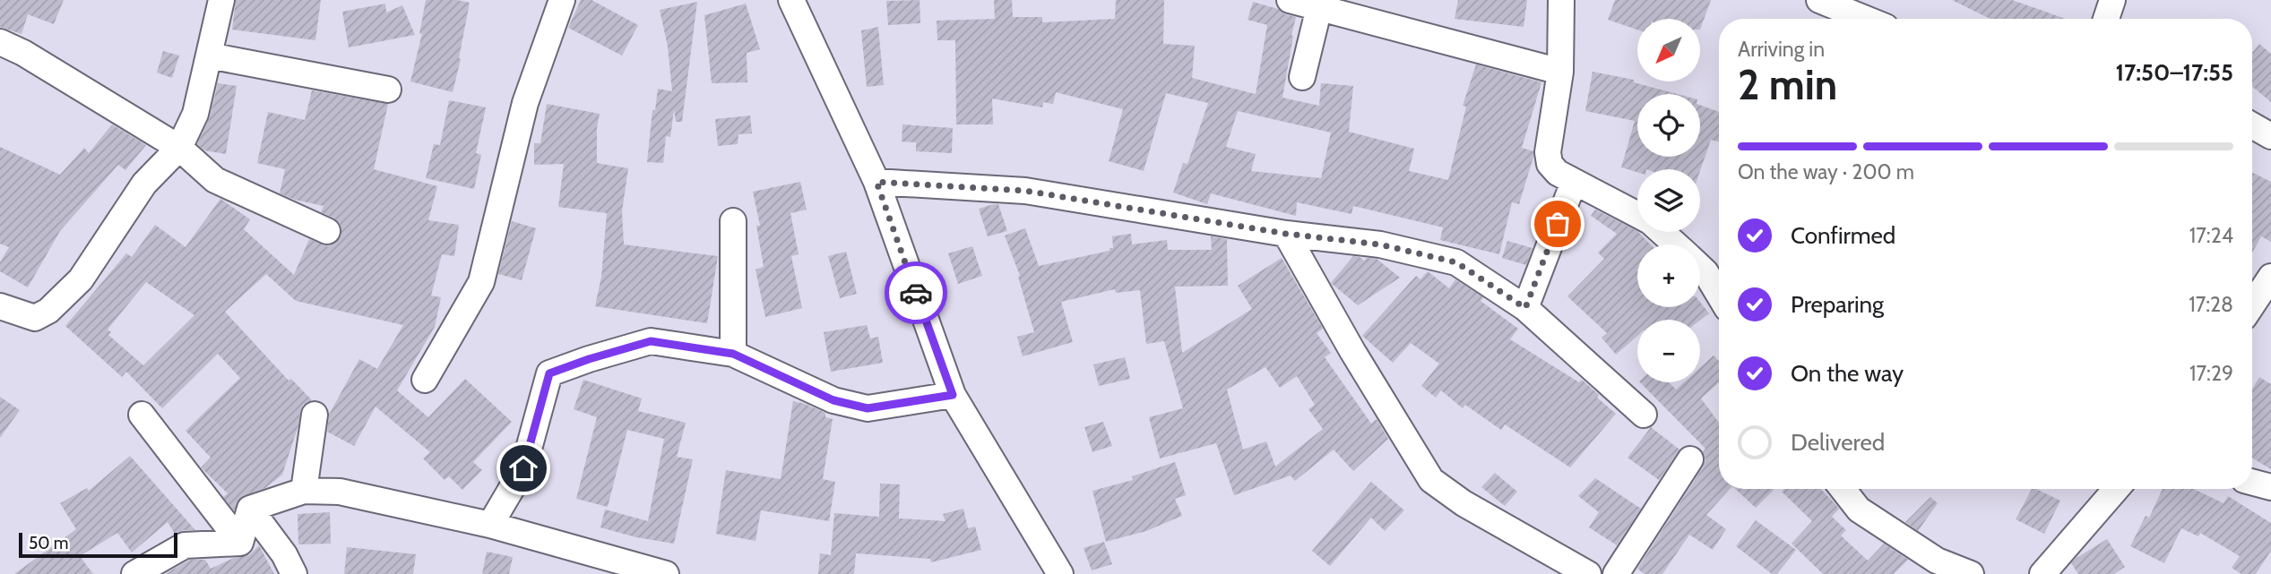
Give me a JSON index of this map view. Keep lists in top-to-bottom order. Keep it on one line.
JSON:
{"scale_bar":"50 m","north":"bottom left","page":{"map_buttons":["+","−"],"heading":["2 min","Arriving in","17:50–17:55"],"bar":"On the way · 200 m","list":[["Confirmed","17:24"],["Preparing","17:28"],["On the way","17:29"],"Delivered"],"scale":"50 m"}}
